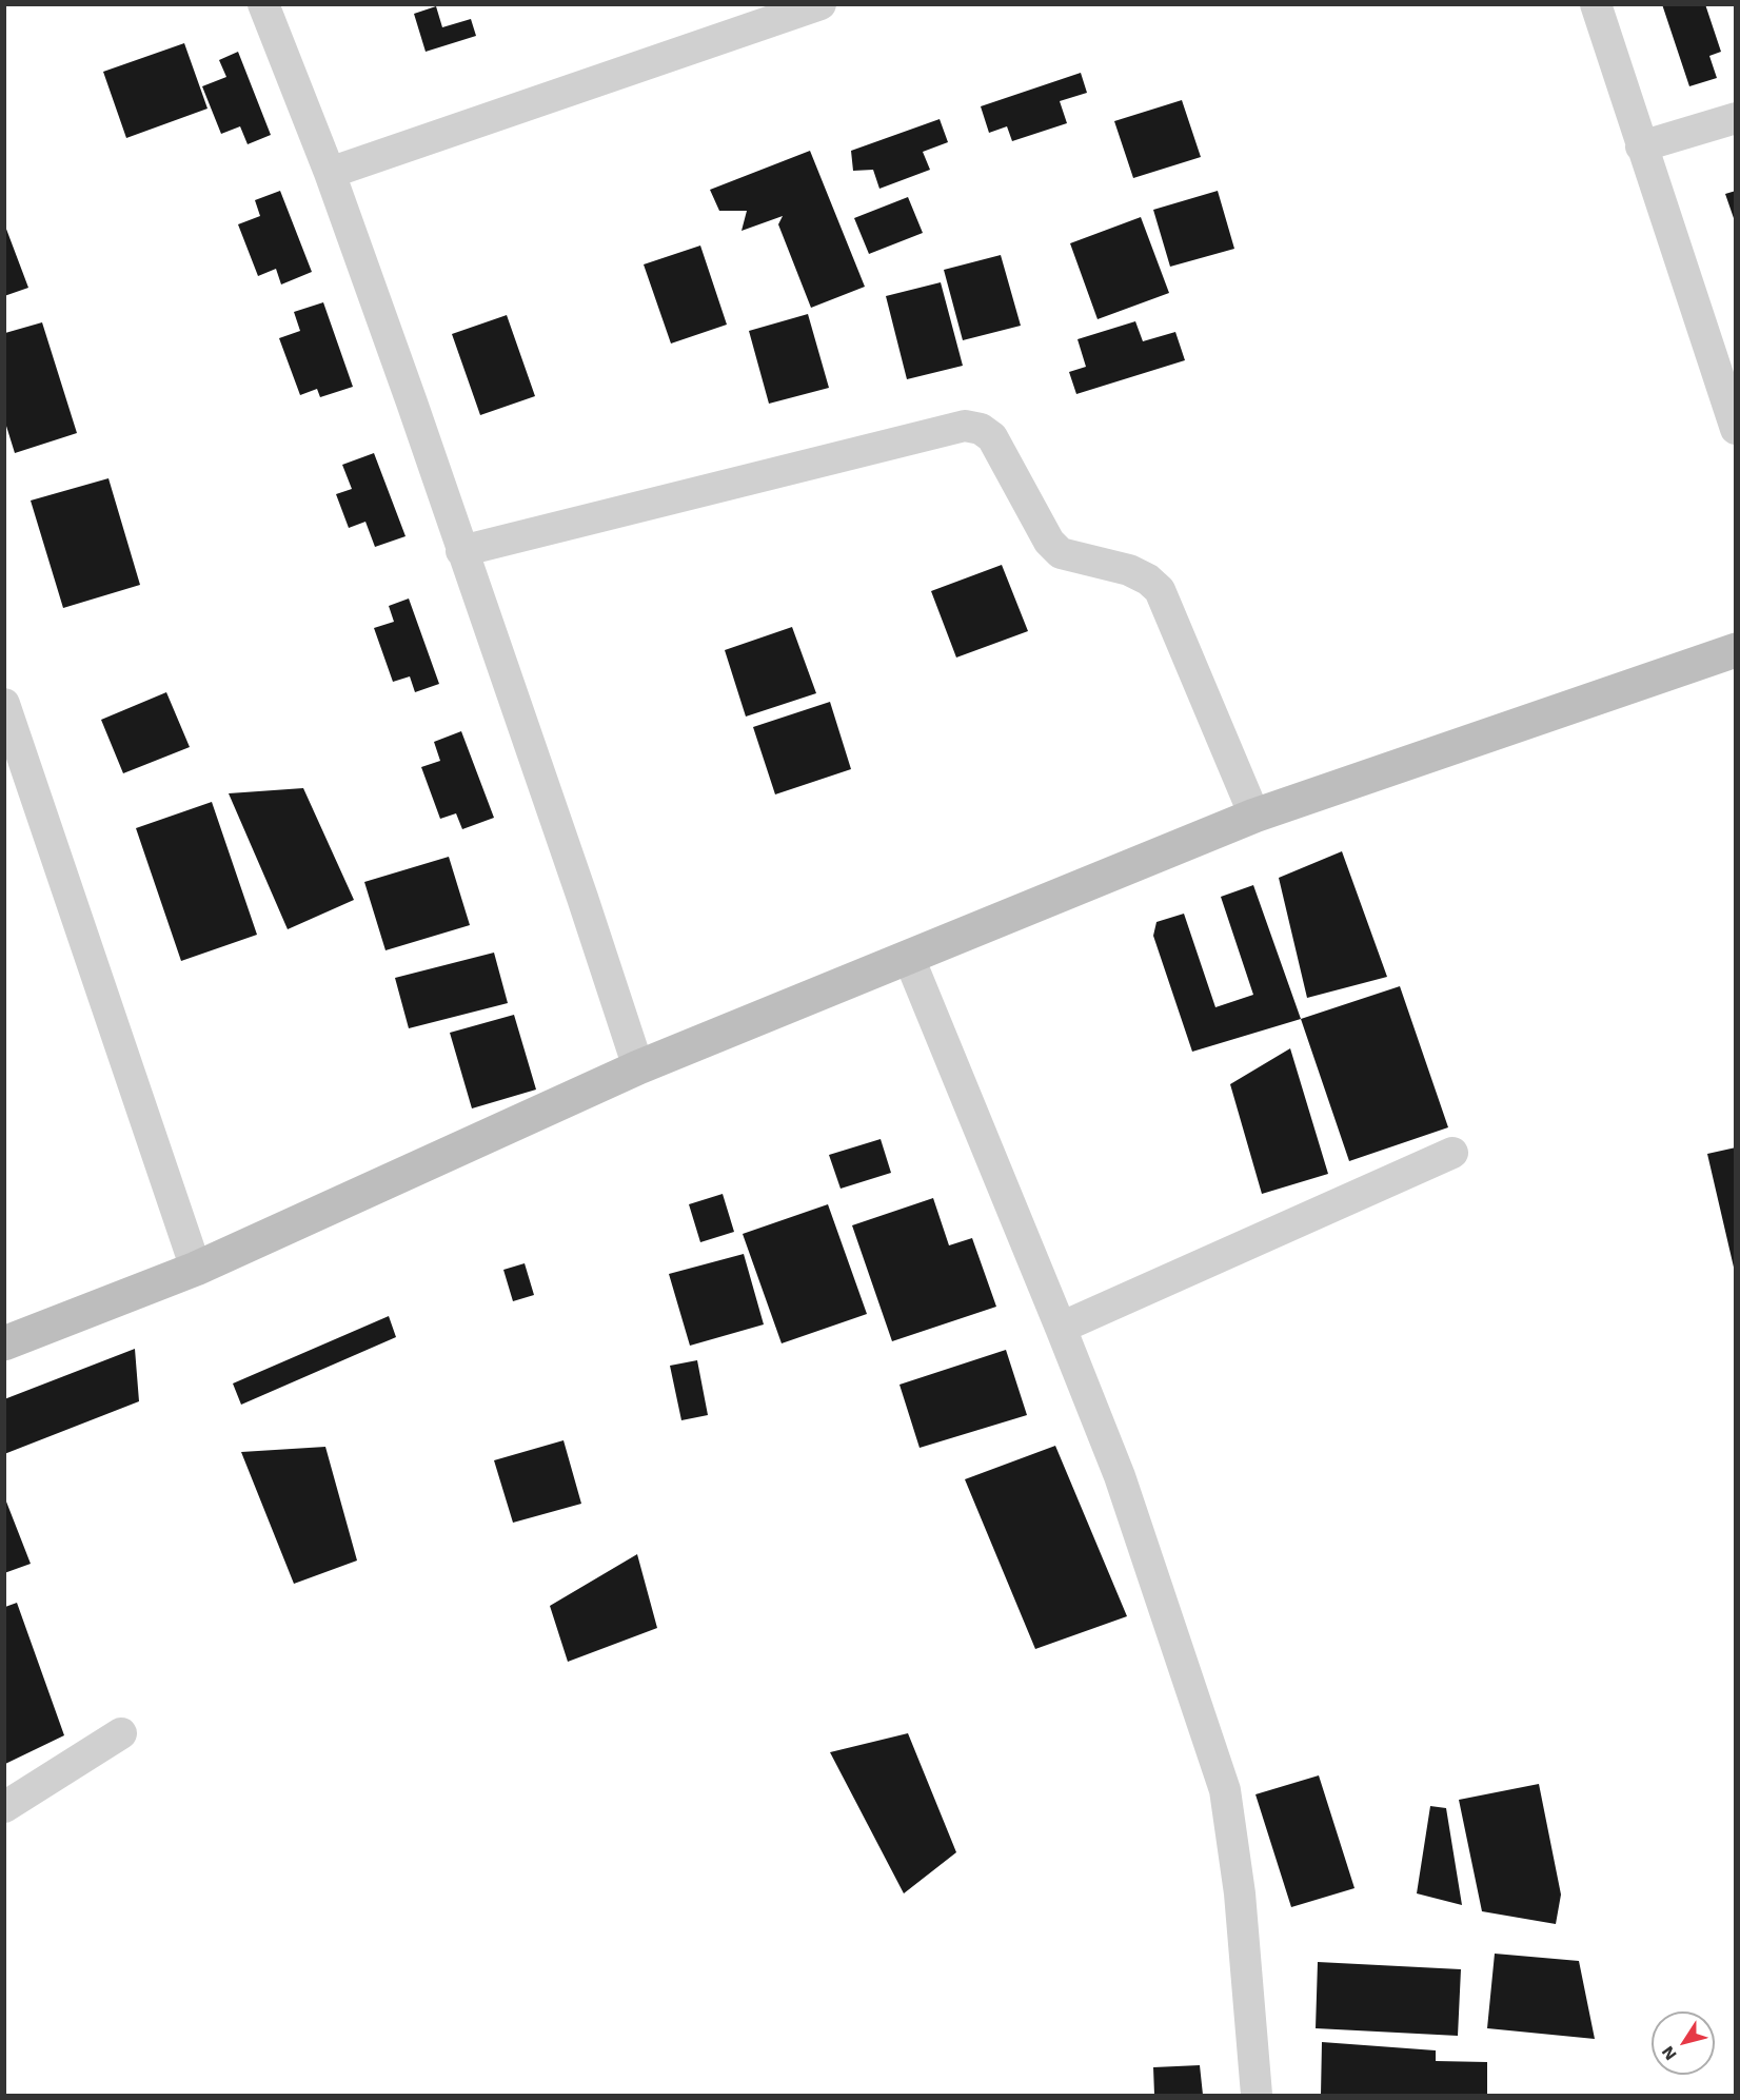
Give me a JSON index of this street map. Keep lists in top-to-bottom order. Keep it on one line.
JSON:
{"north":"bottom left"}
